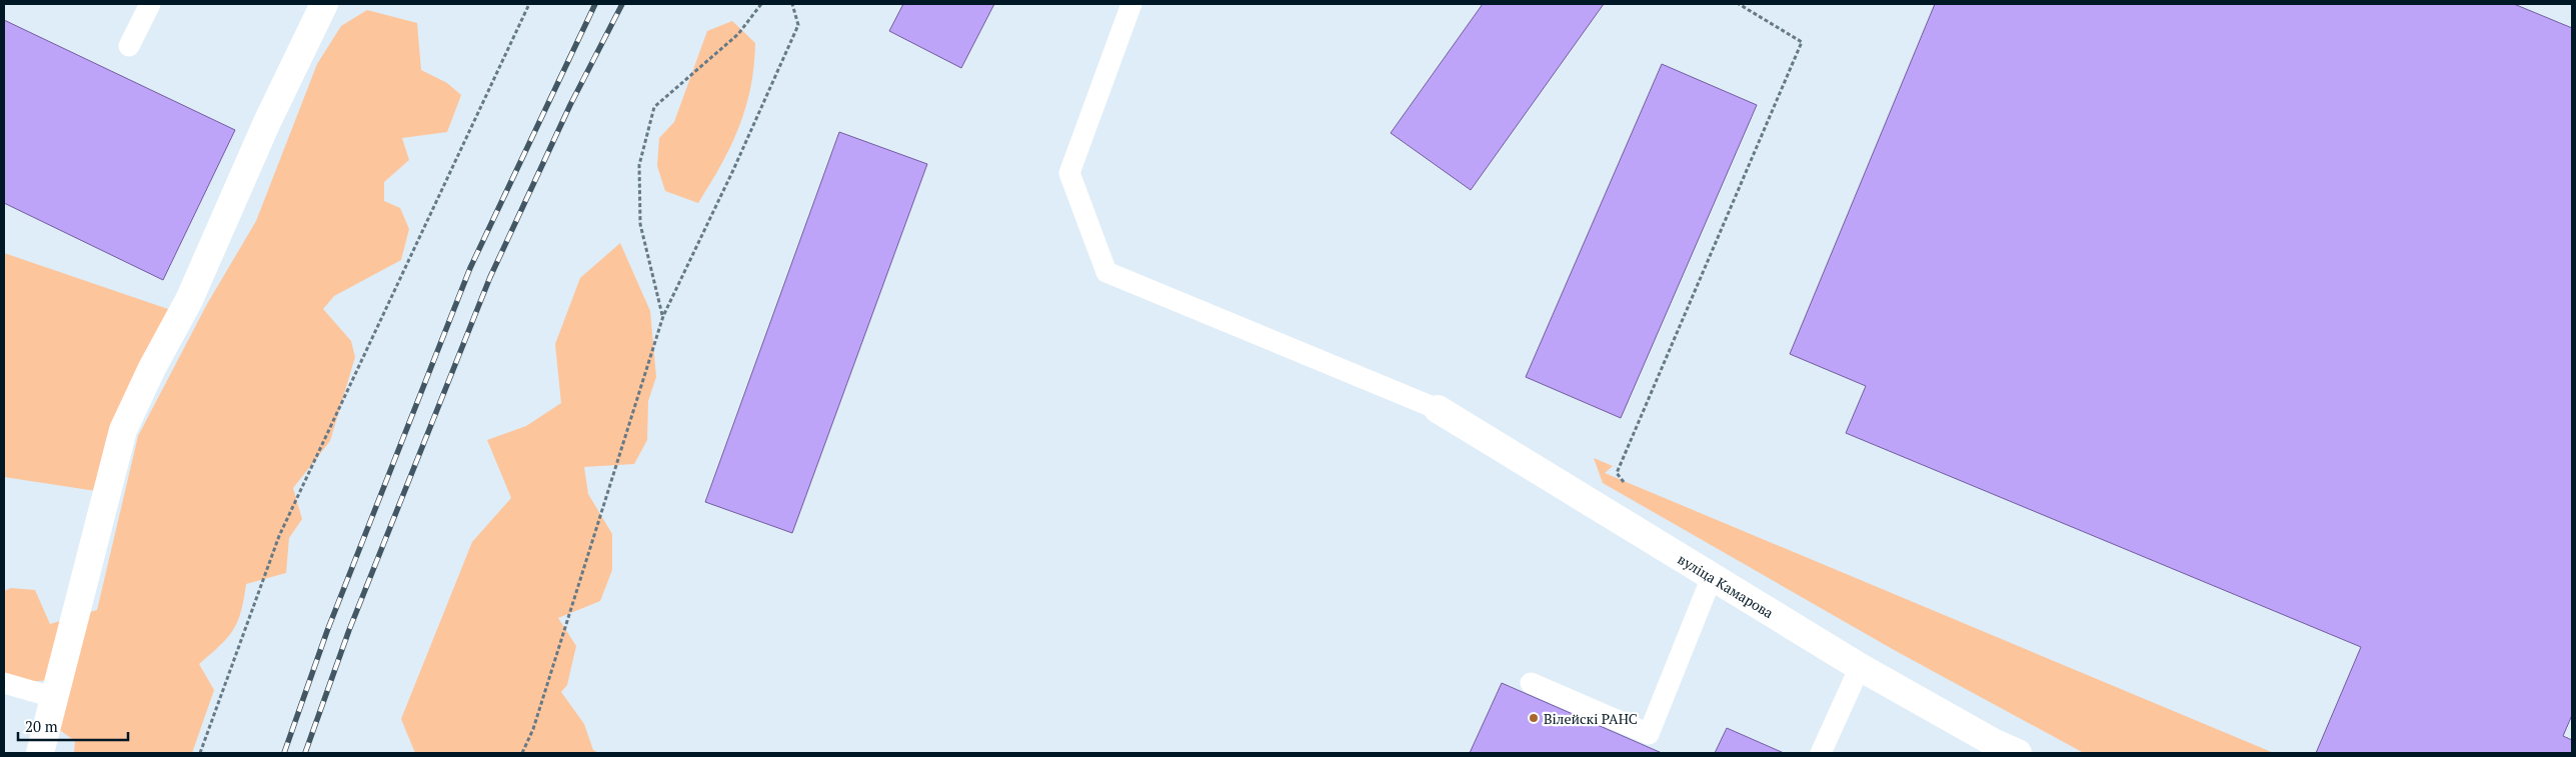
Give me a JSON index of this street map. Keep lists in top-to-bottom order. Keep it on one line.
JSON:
{"streets":{"street":["вуліца Камарова"]},"places":["Вілейскі РАНС"],"scale_bar":"20 m"}
